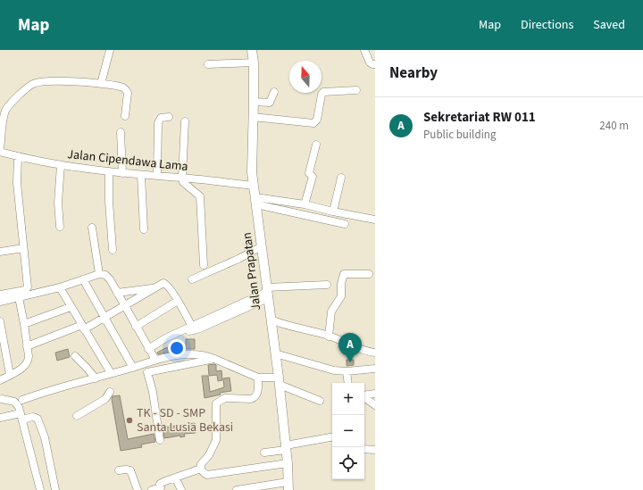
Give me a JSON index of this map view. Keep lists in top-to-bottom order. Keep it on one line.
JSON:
{"streets":{"main road":["Jalan Prapatan"],"street":["Jalan Cipendawa Lama"]},"crossings":[["Jalan Cipendawa Lama","Jalan Prapatan"]],"places":["TK - SD - SMP Santa Lusia Bekasi"],"north":"top","page":{"header":"Map","nav":["Map","Directions","Saved"],"heading":"Nearby","list":[{"mark":"A","name":"Sekretariat RW 011","note":"Public building","value":"240 m"}],"pins":"A","map_buttons":["+","−"]}}
